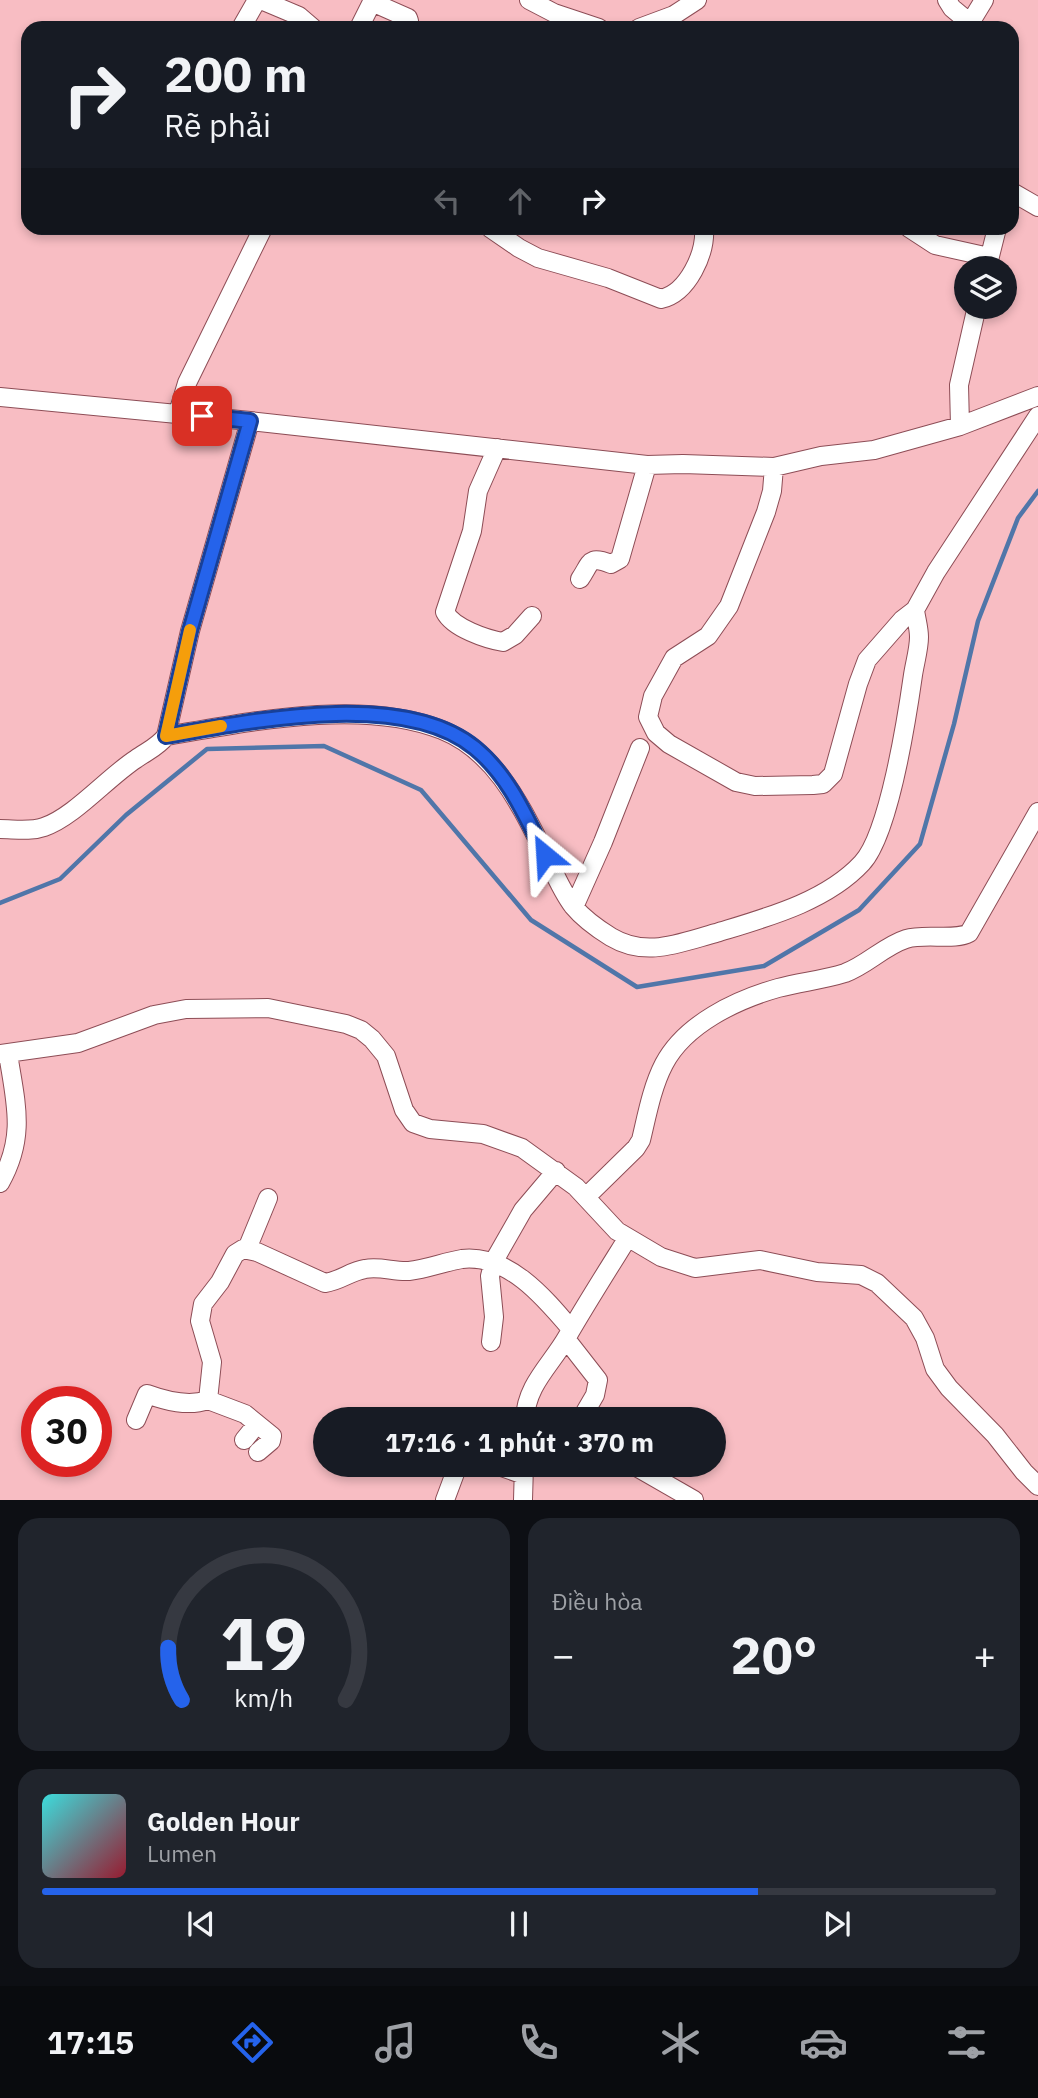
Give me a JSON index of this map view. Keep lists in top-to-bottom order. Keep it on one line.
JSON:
{"page":{"turn":["200 m","Rẽ phải"],"limit":"30","trip":"17:16 · 1 phút · 370 m","tile":"Điều hòa","heat":["−","20°","+"],"song":["Golden Hour","Lumen"],"tabs":"17:15","gauge":["19","km/h"]}}
